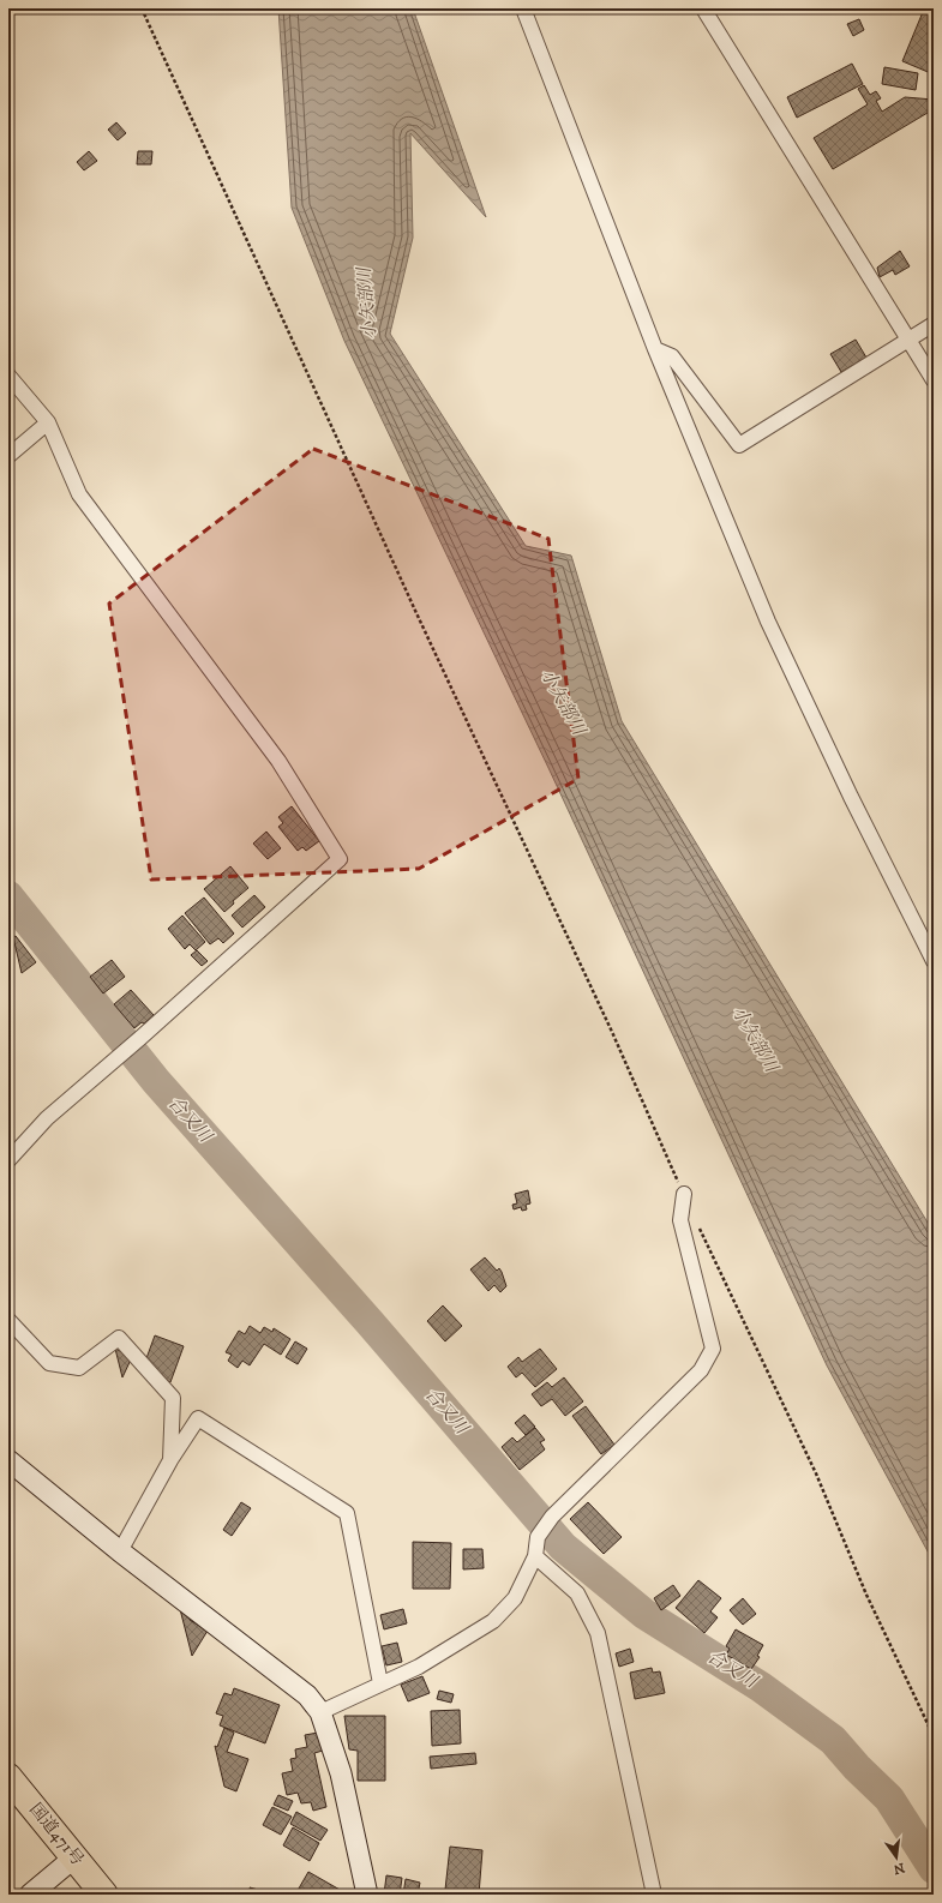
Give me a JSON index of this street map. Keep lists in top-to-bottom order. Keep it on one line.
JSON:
{"streets":{"highway":["国道471号"]},"water":["小矢部川","合又川"],"north":"bottom"}
